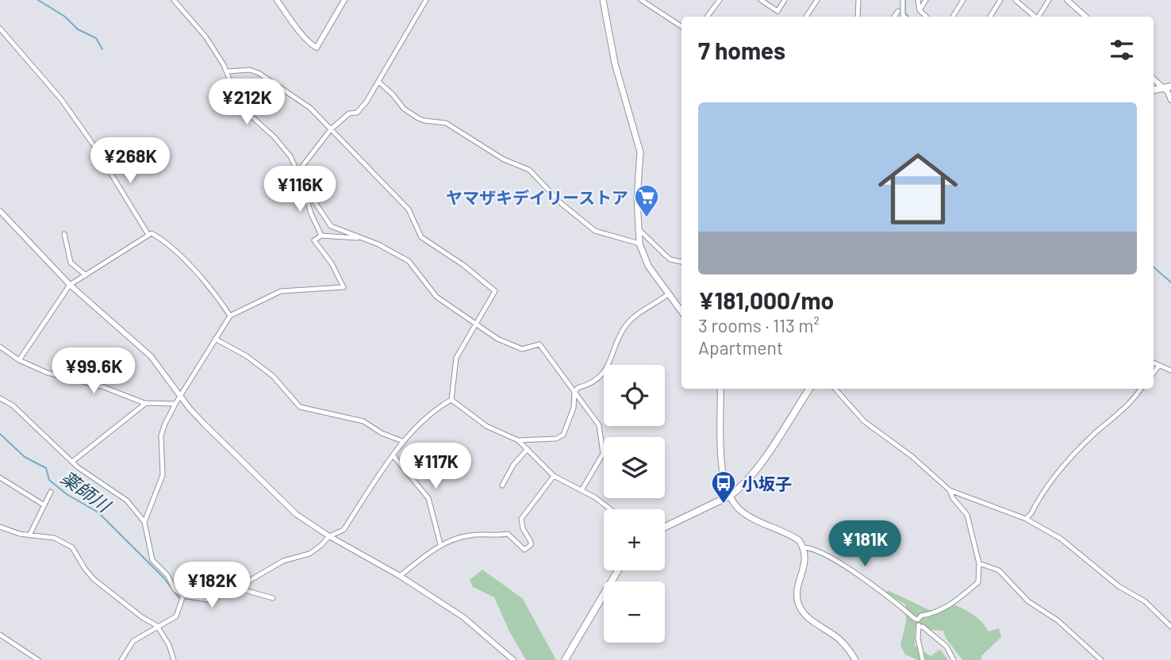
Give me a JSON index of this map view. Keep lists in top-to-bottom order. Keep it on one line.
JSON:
{"water":["薬師川"],"places":{"supermarket":["ヤマザキデイリーストア"],"bus stop":["小坂子"]},"page":{"heading":"7 homes","price":["¥212K","¥268K","¥116K","¥99.6K","¥117K","¥181K","¥182K"],"list":[{"name":"¥181,000/mo","note":"3 rooms · 113 m² · Apartment"}],"map_buttons":["+","−"]}}
